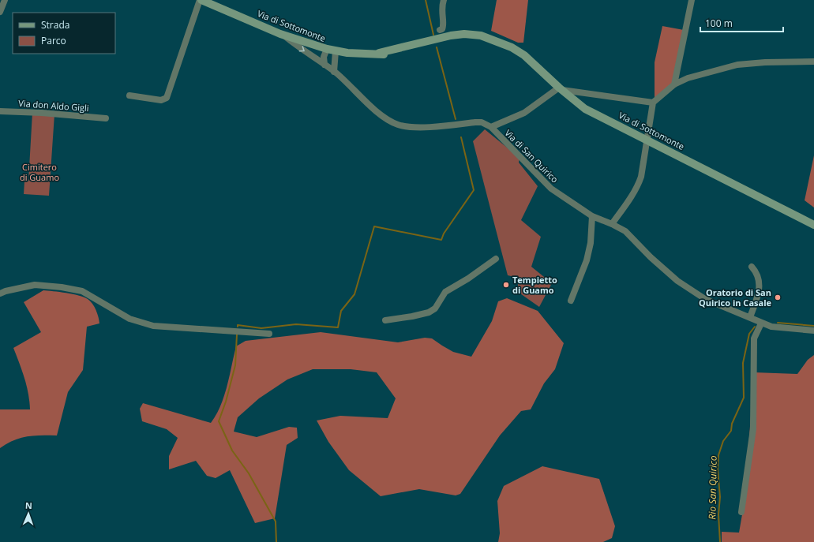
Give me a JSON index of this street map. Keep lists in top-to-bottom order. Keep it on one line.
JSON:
{"streets":{"main road":["Via di Sottomonte"],"street":["Via don Aldo Gigli","Via di San Quirico"]},"crossings":[["Via di Sottomonte","Via di San Quirico"]],"water":["Rio San Quirico"],"parks":["Cimitero di Guamo"],"places":["Tempietto di Guamo","Oratorio di San Quirico in Casale"],"legend":["Strada","Parco"],"scale_bar":"100 m","north":"top"}
